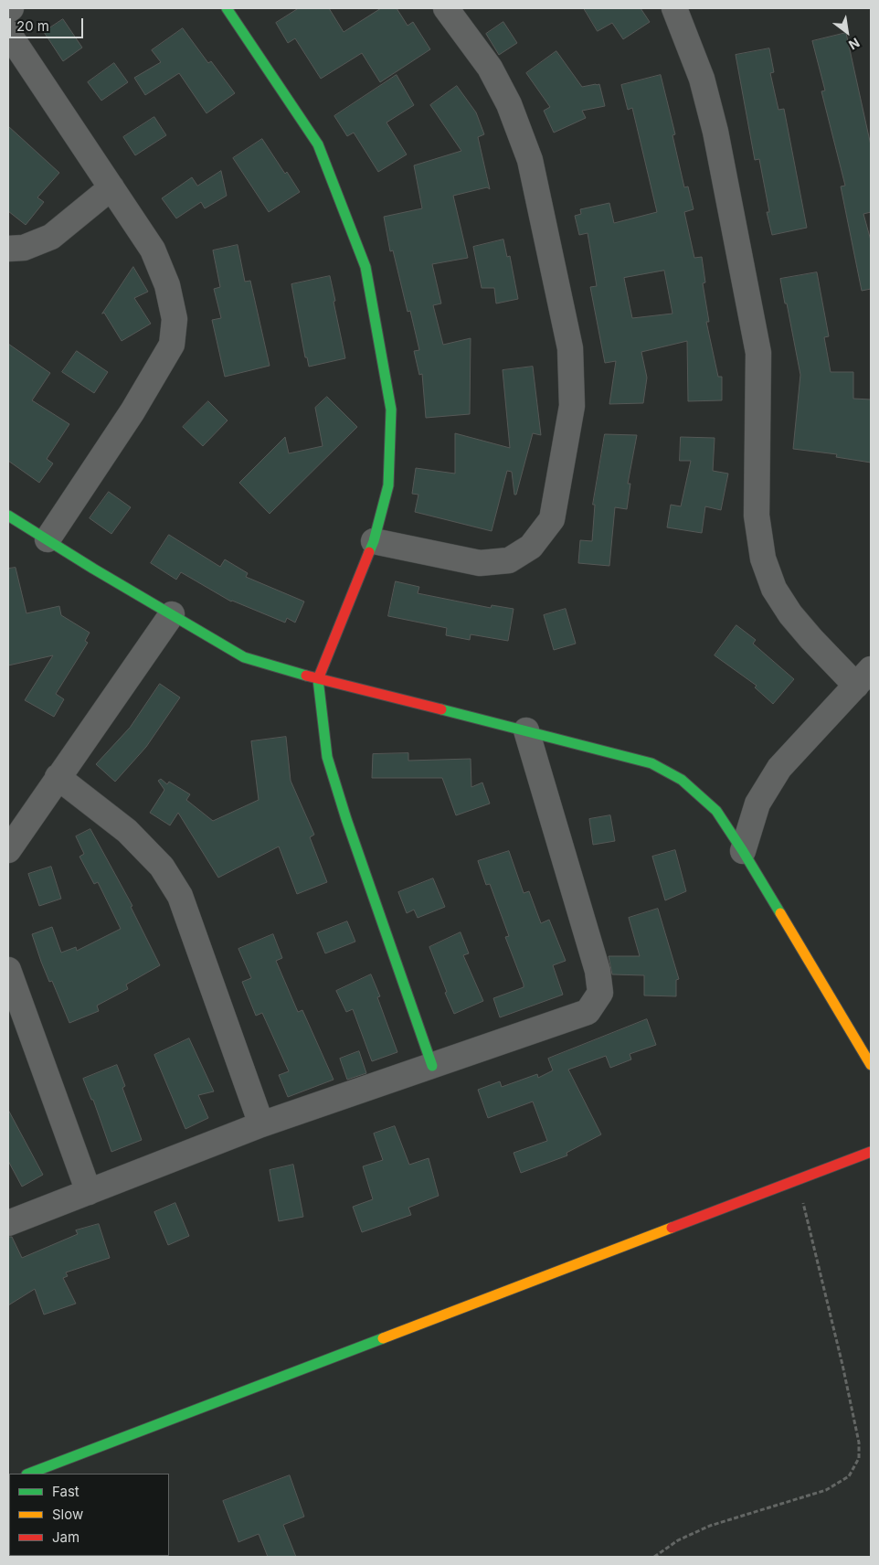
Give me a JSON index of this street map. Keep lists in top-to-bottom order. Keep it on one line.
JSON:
{"legend":["Fast","Slow","Jam"],"scale_bar":"20 m","north":"bottom right"}
